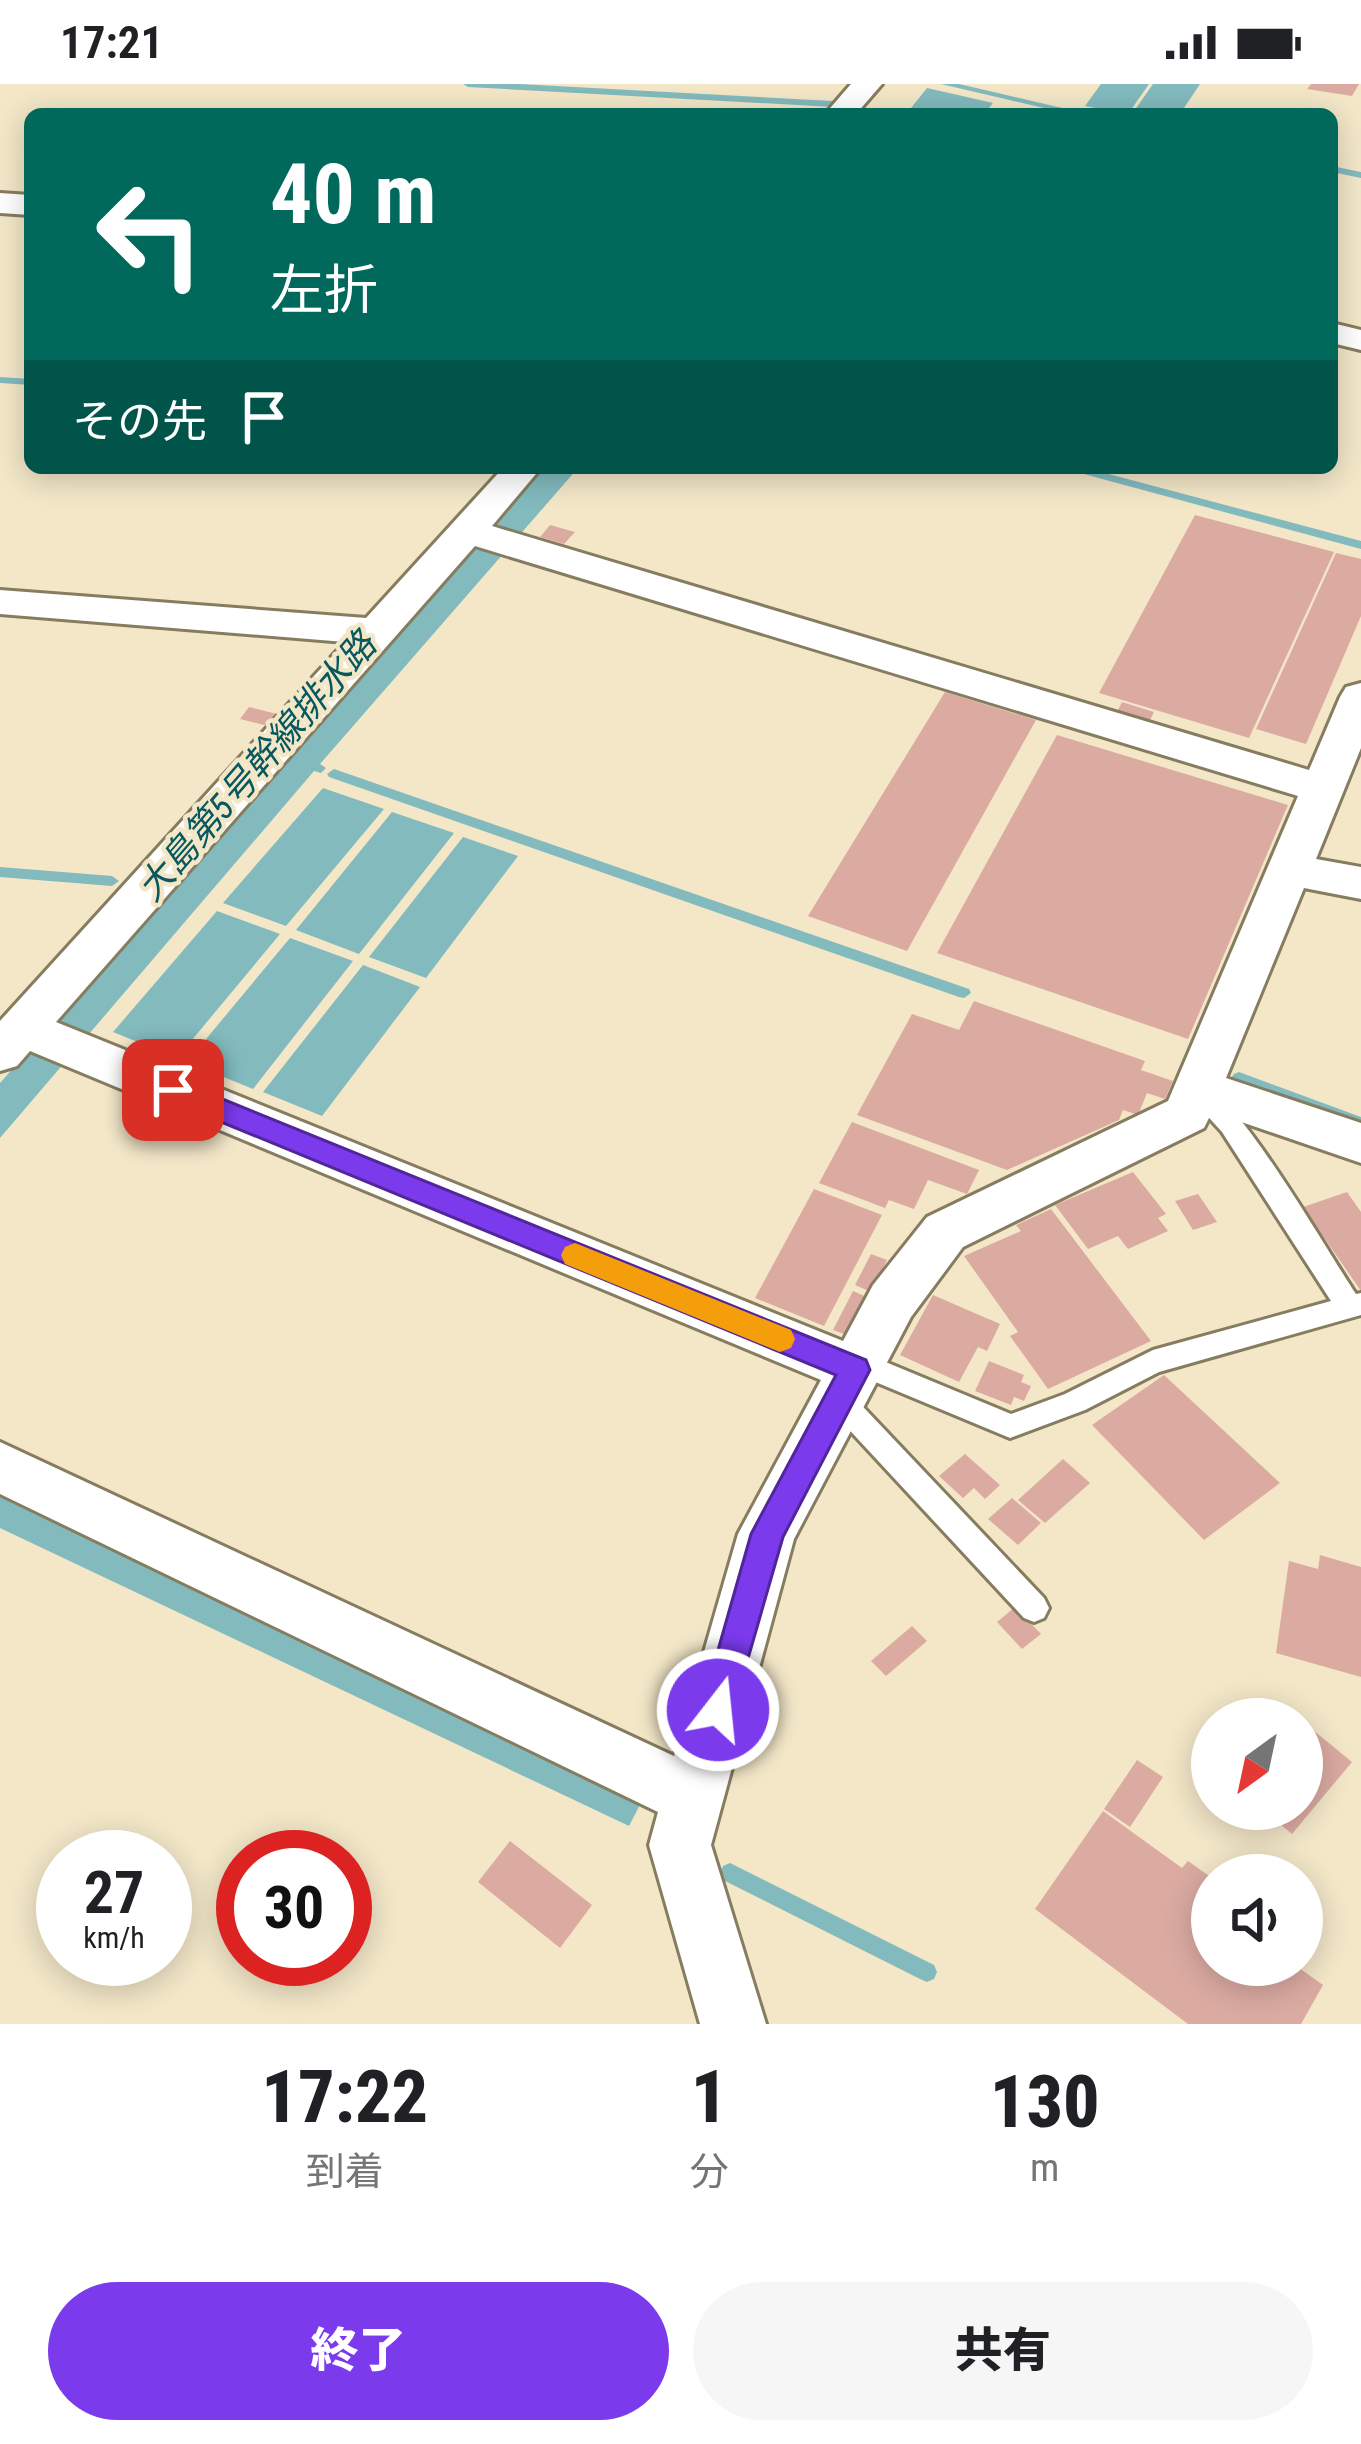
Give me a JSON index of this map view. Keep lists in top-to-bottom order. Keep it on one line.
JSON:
{"water":["大島第5号幹線排水路"],"north":"bottom left","page":{"status":"17:21","turn":["40 m","左折"],"then":"その先","speed":"27 km/h","limit":"30","eta":["17:22","到着","1","分","130","m"],"buttons":["終了","共有"]}}
